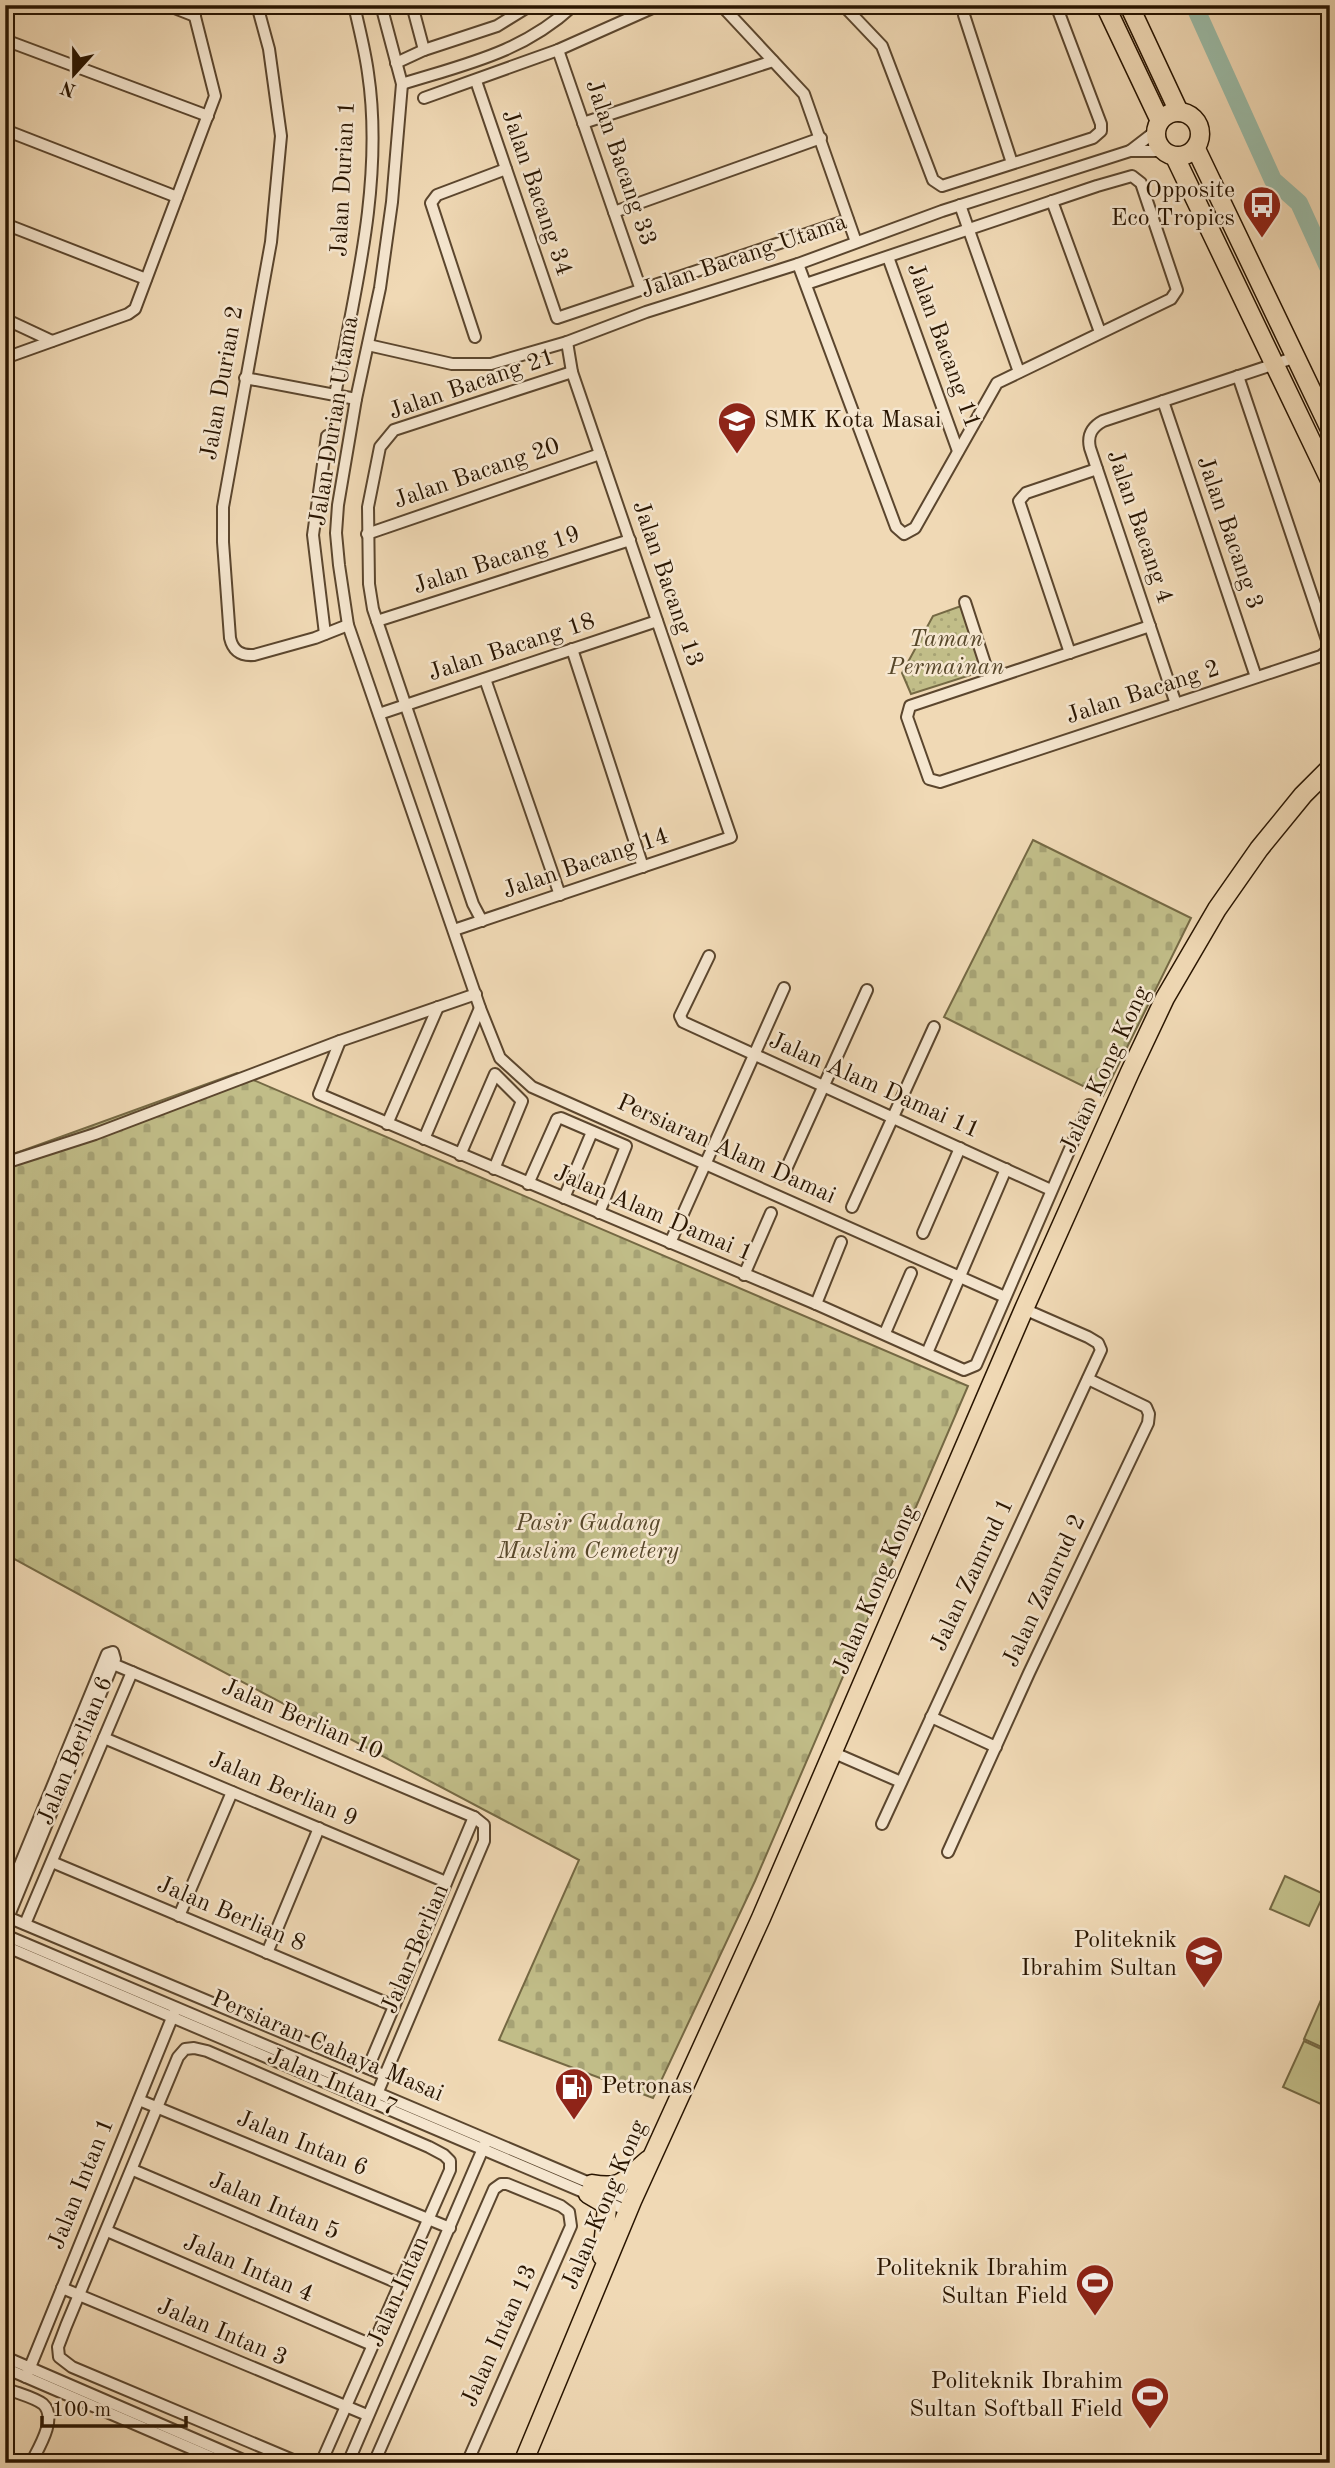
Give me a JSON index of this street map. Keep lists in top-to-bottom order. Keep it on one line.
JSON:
{"streets":{"main road":["Jalan Kong Kong"],"street":["Jalan Bacang 33","Jalan Durian 1","Jalan Bacang 34","Jalan Bacang Utama","Jalan Bacang 11","Jalan Durian 2","Jalan Bacang 21","Jalan Durian Utama","Jalan Bacang 20","Jalan Bacang 4","Jalan Bacang 3","Jalan Bacang 19","Jalan Bacang 13","Jalan Bacang 18","Jalan Bacang 2","Jalan Bacang 14","Jalan Alam Damai 11","Persiaran Alam Damai","Jalan Alam Damai 1","Jalan Zamrud 1","Jalan Zamrud 2","Jalan Berlian 10","Jalan Berlian 6","Jalan Berlian 9","Jalan Berlian 8","Jalan Berlian","Persiaran Cahaya Masai","Jalan Intan 7","Jalan Intan 6","Jalan Intan 1","Jalan Intan 5","Jalan Intan 4","Jalan Intan","Jalan Intan 3","Jalan Intan 13"]},"crossings":[["Jalan Bacang 33","Jalan Bacang 34"],["Jalan Bacang Utama","Jalan Durian Utama"],["Jalan Bacang Utama","Jalan Bacang 13"],["Jalan Durian 2","Jalan Durian Utama"],["Jalan Bacang 21","Jalan Bacang 20"],["Jalan Bacang 21","Jalan Bacang 13"],["Jalan Durian Utama","Jalan Bacang 18"],["Jalan Durian Utama","Jalan Bacang 14"],["Jalan Durian Utama","Persiaran Alam Damai"],["Jalan Bacang 20","Jalan Bacang 13"],["Jalan Bacang 4","Jalan Bacang 3"],["Jalan Bacang 4","Jalan Bacang 2"],["Jalan Bacang 3","Jalan Bacang 2"],["Jalan Bacang 19","Jalan Bacang 13"],["Jalan Bacang 13","Jalan Bacang 18"],["Jalan Bacang 13","Jalan Bacang 14"],["Jalan Kong Kong","Jalan Zamrud 1"],["Jalan Kong Kong","Persiaran Cahaya Masai"],["Persiaran Alam Damai","Jalan Alam Damai 1"],["Jalan Zamrud 1","Jalan Zamrud 2"],["Jalan Berlian 10","Jalan Berlian 6"],["Jalan Berlian 10","Jalan Berlian"],["Jalan Berlian 6","Jalan Berlian 9"],["Jalan Berlian 6","Jalan Berlian 8"],["Jalan Berlian","Persiaran Cahaya Masai"],["Persiaran Cahaya Masai","Jalan Intan 1"],["Persiaran Cahaya Masai","Jalan Intan"],["Jalan Intan 7","Jalan Intan 6"],["Jalan Intan 7","Jalan Intan 1"],["Jalan Intan 6","Jalan Intan 1"],["Jalan Intan 6","Jalan Intan"],["Jalan Intan 1","Jalan Intan 5"],["Jalan Intan 1","Jalan Intan 4"],["Jalan Intan 1","Jalan Intan 3"],["Jalan Intan","Jalan Intan 3"]],"parks":["Taman Permainan","Pasir Gudang Muslim Cemetery"],"places":{"bus stop":["Opposite Eco Tropics"],"school or university":["SMK Kota Masai","Politeknik Ibrahim Sultan"],"fuel station":["Petronas"],"sports":["Politeknik Ibrahim Sultan Field","Politeknik Ibrahim Sultan Softball Field"]},"scale_bar":"100 m","north":"bottom"}
